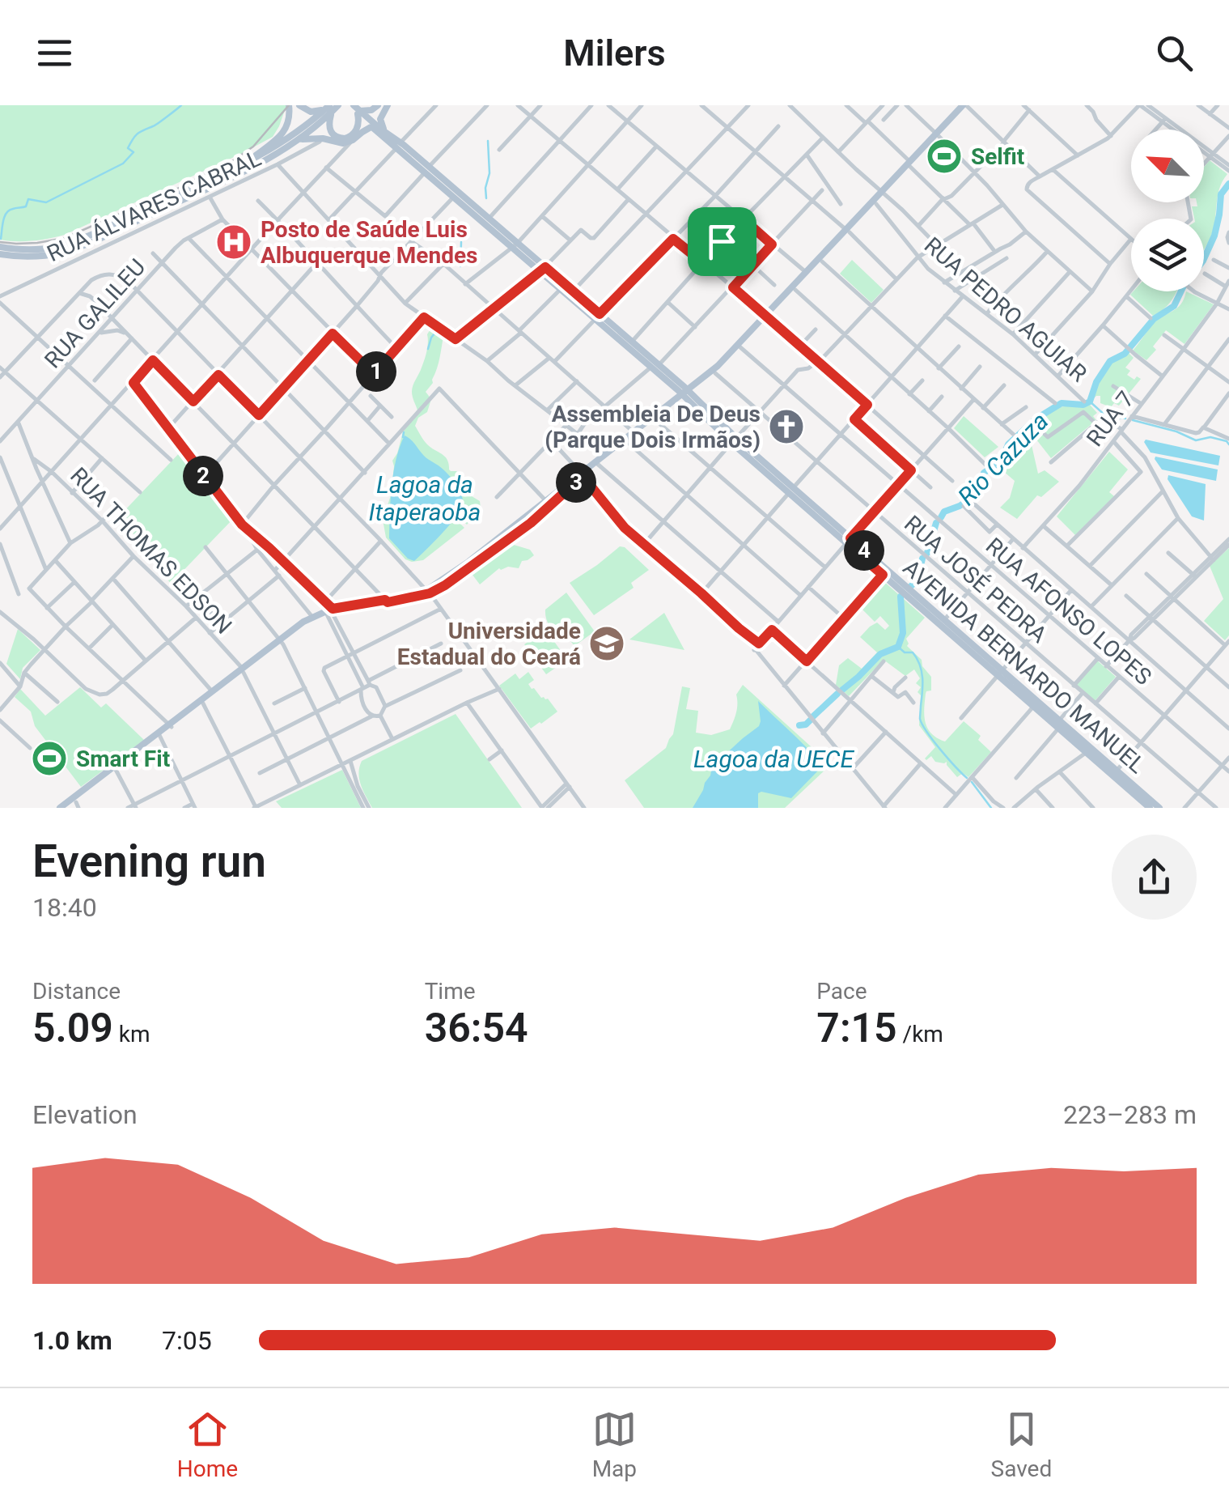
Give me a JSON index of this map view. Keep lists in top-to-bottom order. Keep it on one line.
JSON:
{"streets":{"main road":["AVENIDA BERNARDO MANUEL"],"street":["RUA ÁLVARES CABRAL","RUA PEDRO AGUIAR","RUA GALILEU","RUA 7","RUA THOMAS EDSON","RUA JOSÉ PEDRA","RUA AFONSO LOPES"]},"water":["Rio Cazuza","Lagoa da Itaperaoba","Lagoa da UECE"],"places":{"sports":["Selfit","Smart Fit"],"hospital":["Posto de Saúde Luis Albuquerque Mendes"],"church":["Assembleia De Deus (Parque Dois Irmãos)"],"school or university":["Universidade Estadual do Ceará"]},"north":"top left","page":{"header":"Milers","pins":["1","2","3","4"],"heading":["Evening run","18:40"],"stats":[["Distance","5.09 km"],["Time","36:54"],["Pace","7:15 /km"]],"chart":["Elevation","223–283 m"],"list":[{"name":"1.0 km","note":"7:05"}],"tabs":["Home","Map","Saved"]}}
